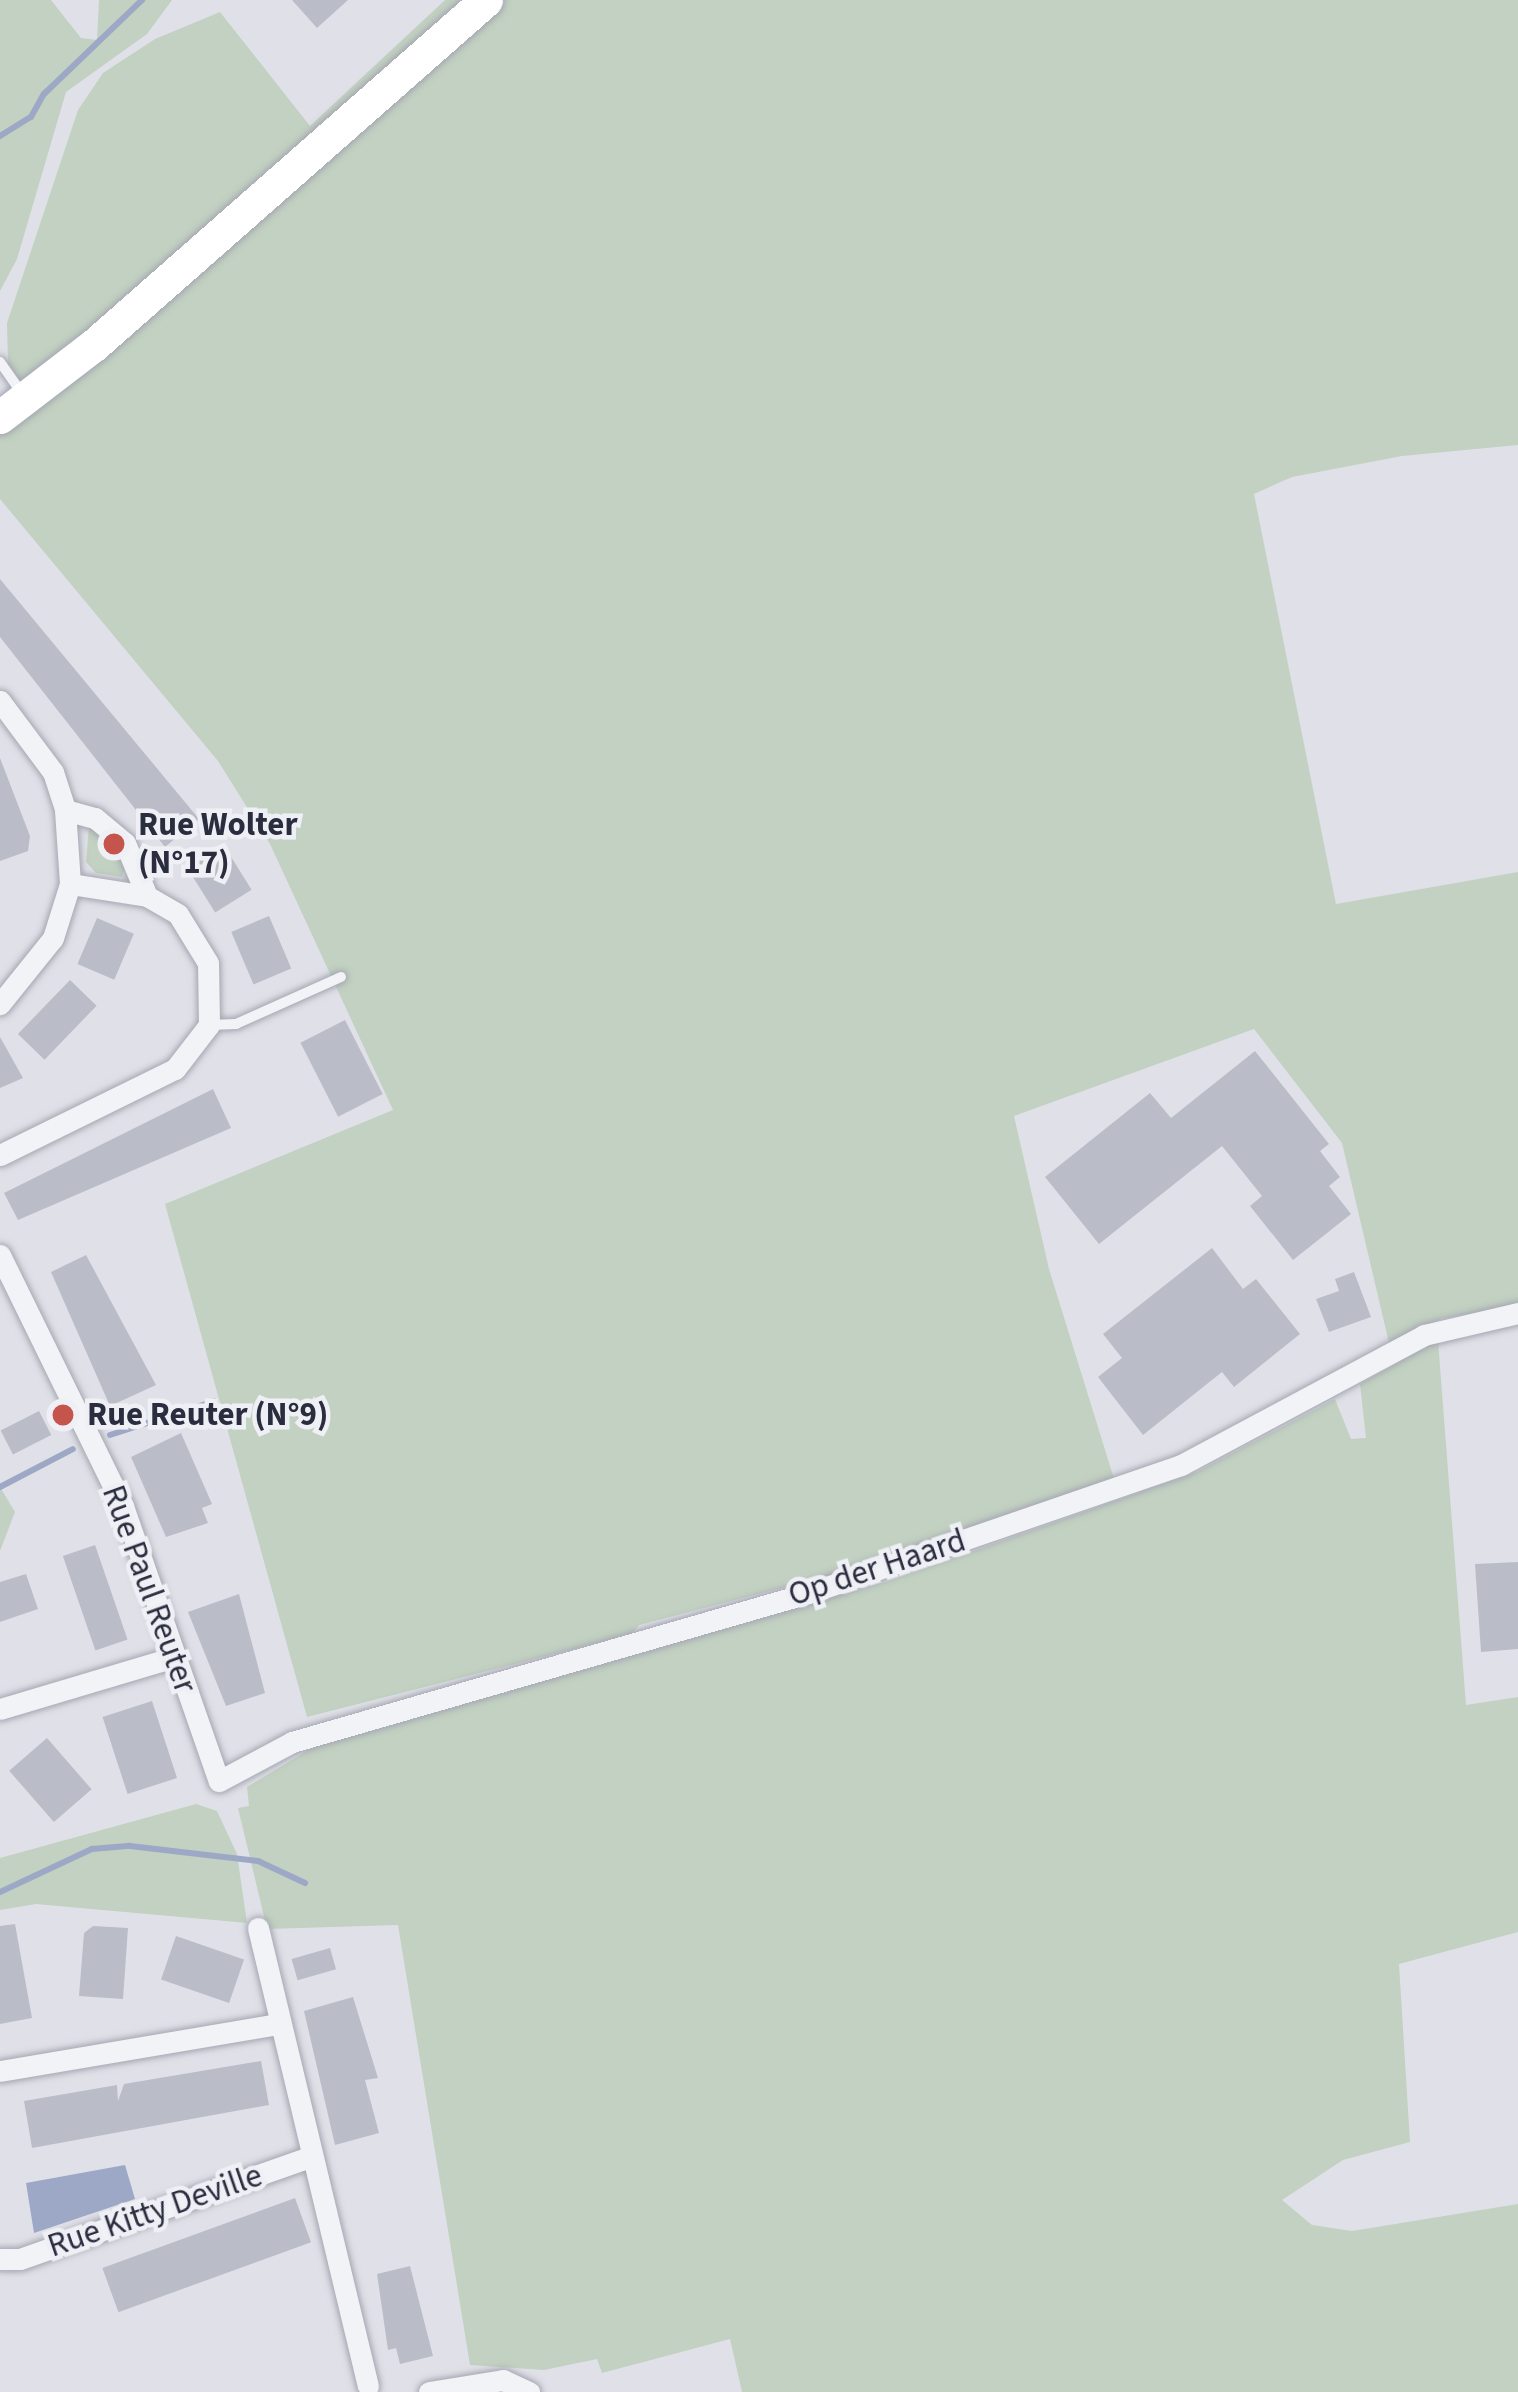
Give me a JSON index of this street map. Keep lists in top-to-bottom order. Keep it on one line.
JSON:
{"streets":{"street":["Op der Haard","Rue Paul Reuter","Rue Kitty Deville"]},"crossings":[["Op der Haard","Rue Paul Reuter"]],"places":["Rue Wolter (N°17)","Rue Reuter (N°9)"]}
